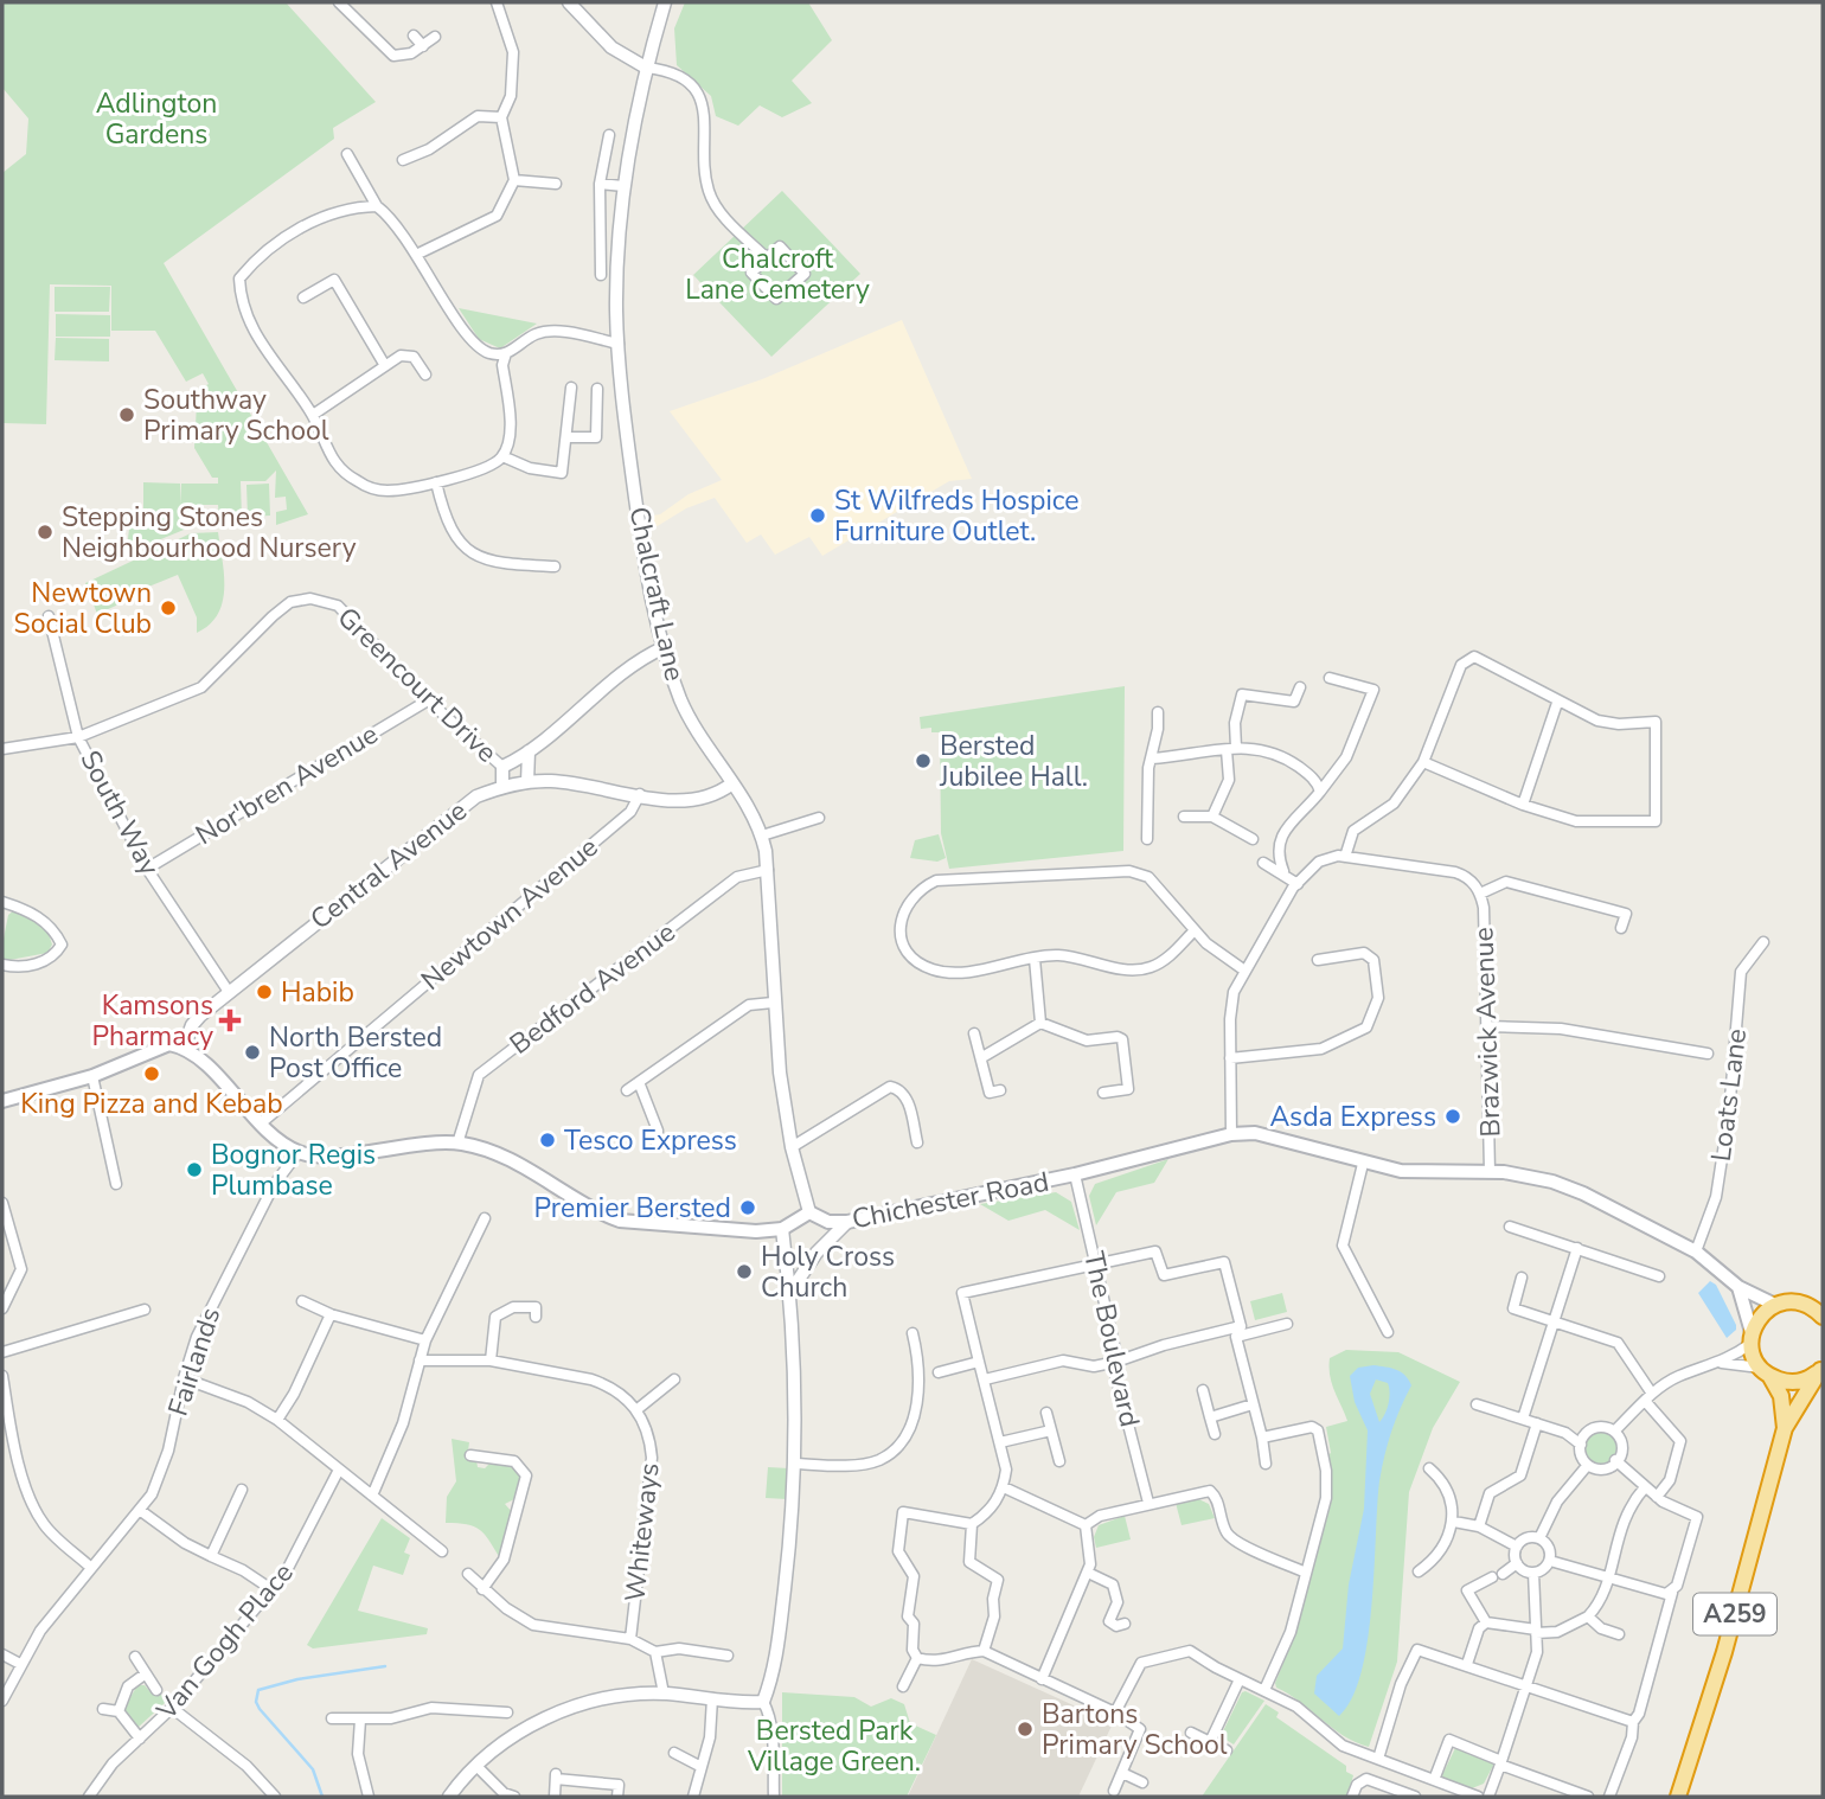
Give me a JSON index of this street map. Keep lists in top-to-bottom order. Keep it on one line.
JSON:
{"streets":{"highway":["A259"],"main road":["Chichester Road"],"street":["Chalcraft Lane","Greencourt Drive","Nor'bren Avenue","South Way","Central Avenue","Newtown Avenue","Bedford Avenue","Brazwick Avenue","Loats Lane","The Boulevard","Fairlands","Whiteways","Van Gogh Place"]},"crossings":[["Chalcraft Lane","Central Avenue"],["Chalcraft Lane","Bedford Avenue"],["Chalcraft Lane","Chichester Road"],["Greencourt Drive","Nor'bren Avenue"],["Greencourt Drive","South Way"],["Nor'bren Avenue","South Way"],["South Way","Central Avenue"],["Central Avenue","Newtown Avenue"],["Brazwick Avenue","Chichester Road"],["Loats Lane","Chichester Road"],["Chichester Road","The Boulevard"]],"parks":["Adlington Gardens","Chalcroft Lane Cemetery","Bersted Park Village Green."],"places":{"other":["Southway Primary School","St Wilfreds Hospice Furniture Outlet.","Stepping Stones Neighbourhood Nursery","Newtown Social Club","Bersted Jubilee Hall.","Habib","North Bersted Post Office","King Pizza and Kebab","Asda Express","Tesco Express","Bognor Regis Plumbase","Premier Bersted","Holy Cross Church","Bartons Primary School"],"health":["Kamsons Pharmacy"]}}
